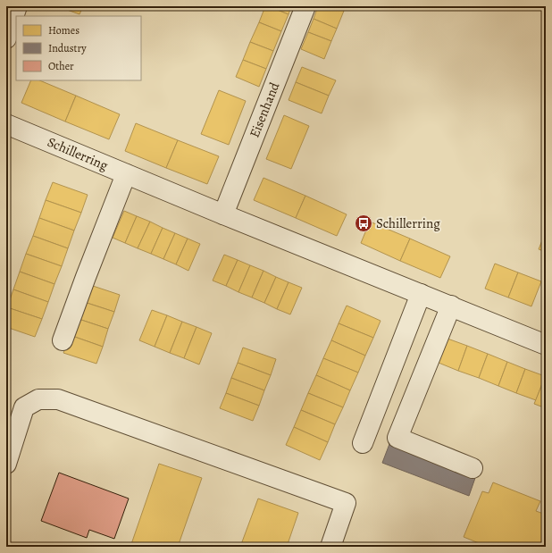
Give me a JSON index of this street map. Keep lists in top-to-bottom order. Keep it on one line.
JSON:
{"streets":{"street":["Eisenhand","Schillerring"]},"crossings":[["Eisenhand","Schillerring"]],"places":{"bus stop":["Schillerring"]},"legend":["Homes","Industry","Other"]}
